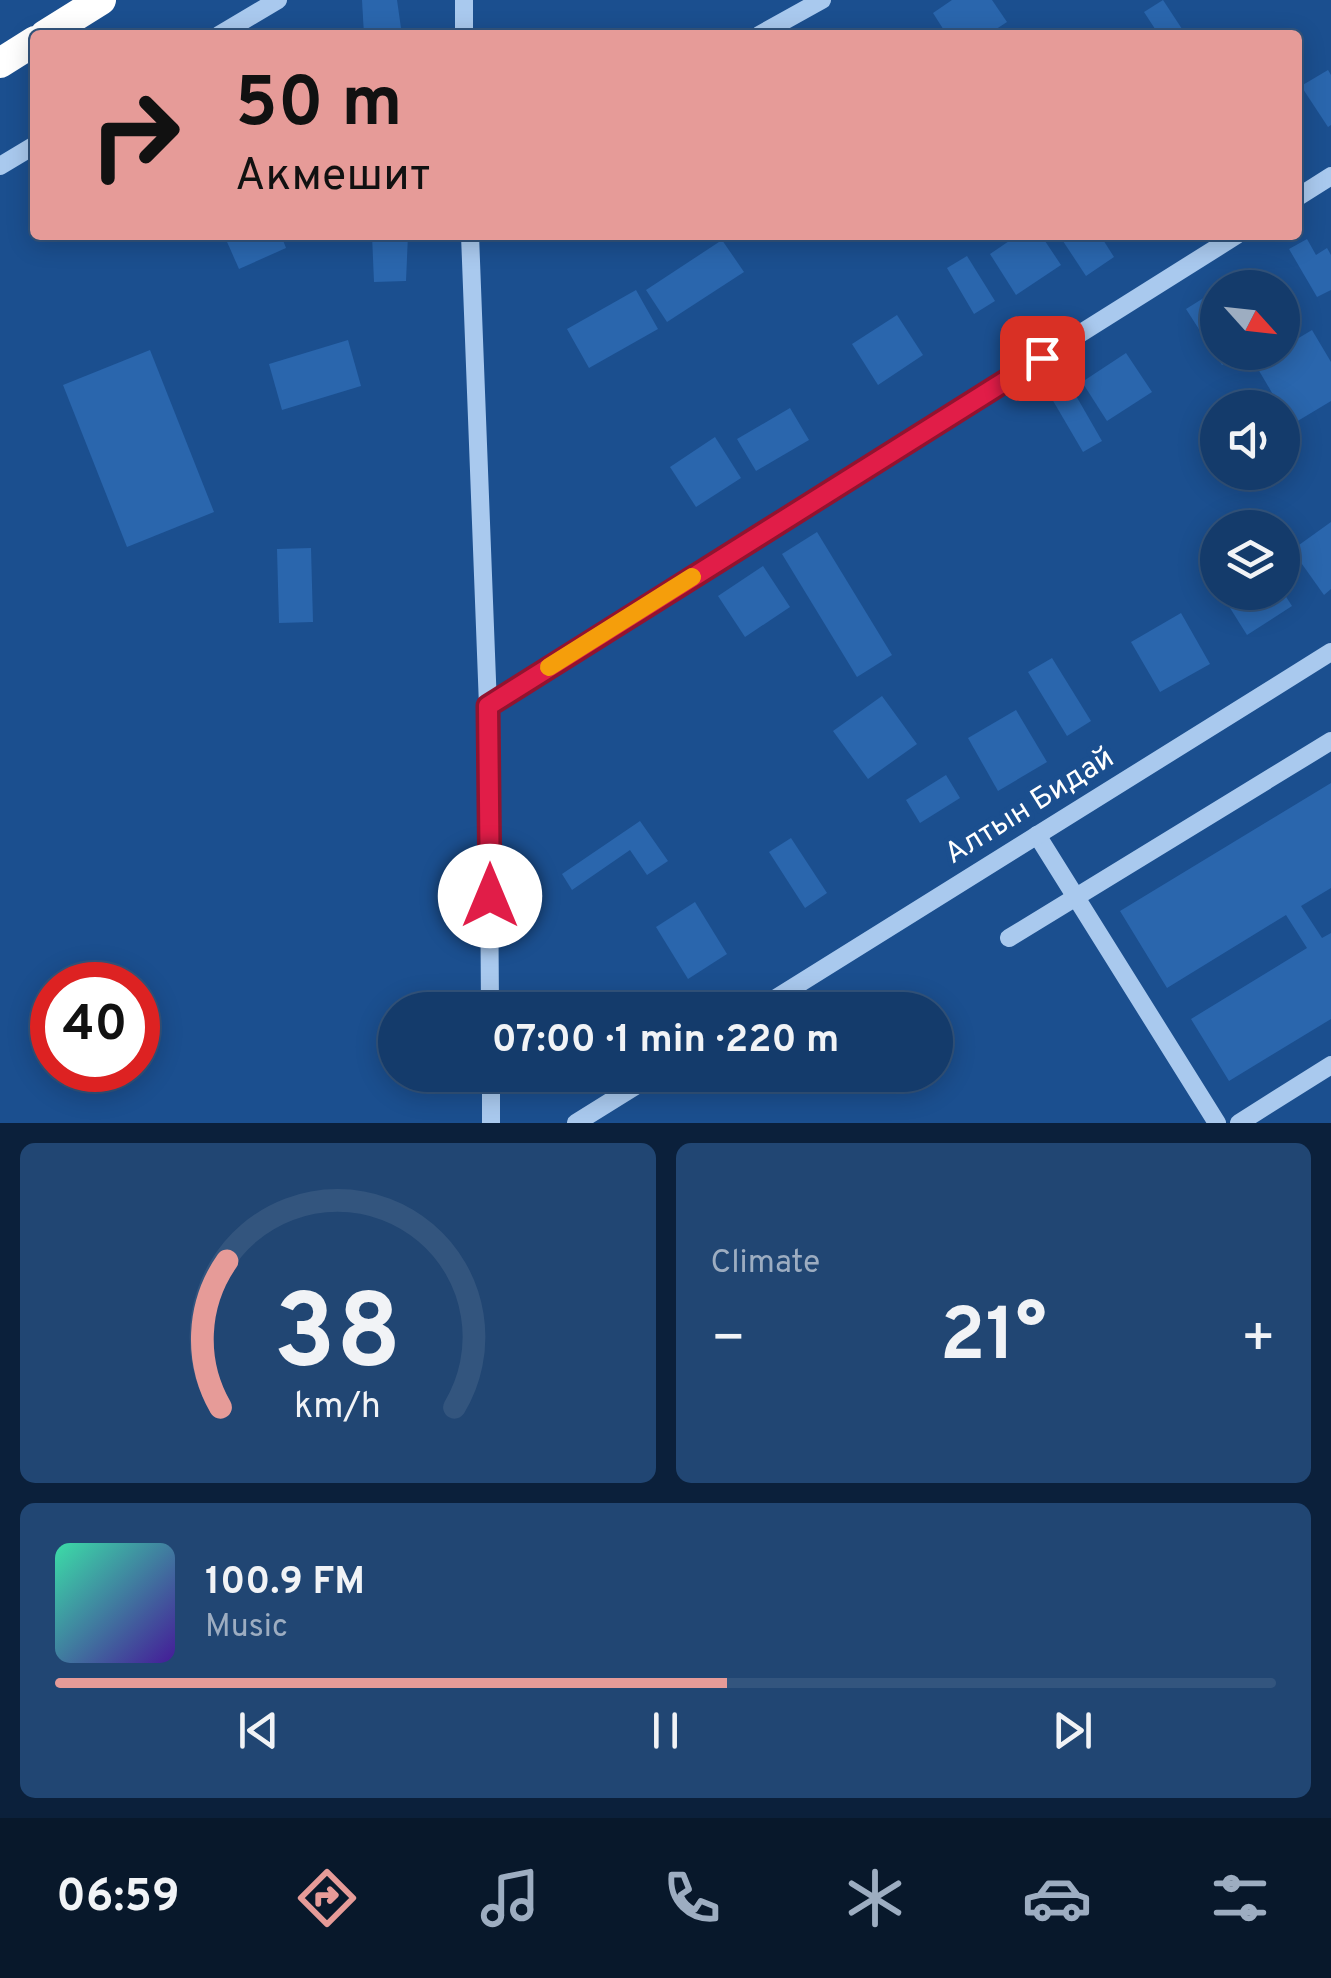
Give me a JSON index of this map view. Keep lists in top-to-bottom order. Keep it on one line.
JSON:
{"streets":{"street":["Алтын Бидай"]},"north":"bottom right","page":{"turn":["50 m","Акмешит"],"limit":"40","trip":"07:00 · 1 min · 220 m","tile":"Climate","heat":["−","21°","+"],"song":["100.9 FM","Music"],"tabs":"06:59","gauge":["38","km/h"]}}
